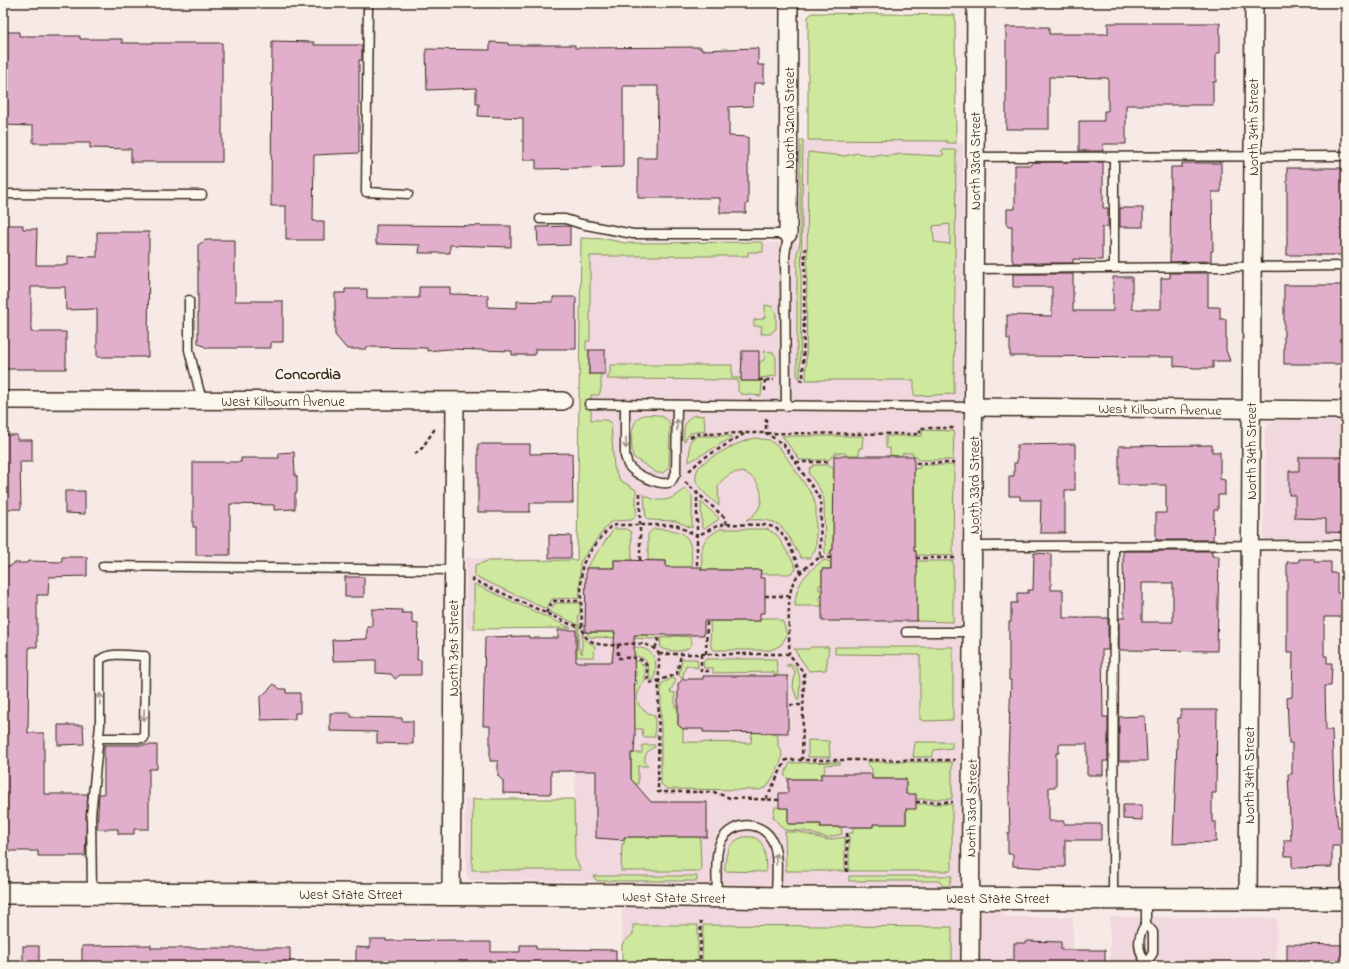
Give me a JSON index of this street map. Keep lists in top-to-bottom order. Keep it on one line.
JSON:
{"streets":{"street":["North 32nd Street","North 34th Street","North 33rd Street","West Kilbourn Avenue","North 31st Street","West State Street"]},"crossings":[["North 34th Street","West Kilbourn Avenue"],["North 34th Street","West State Street"],["North 33rd Street","West Kilbourn Avenue"],["North 33rd Street","West State Street"],["West Kilbourn Avenue","North 31st Street"],["North 31st Street","West State Street"]],"districts":["Concordia"]}
